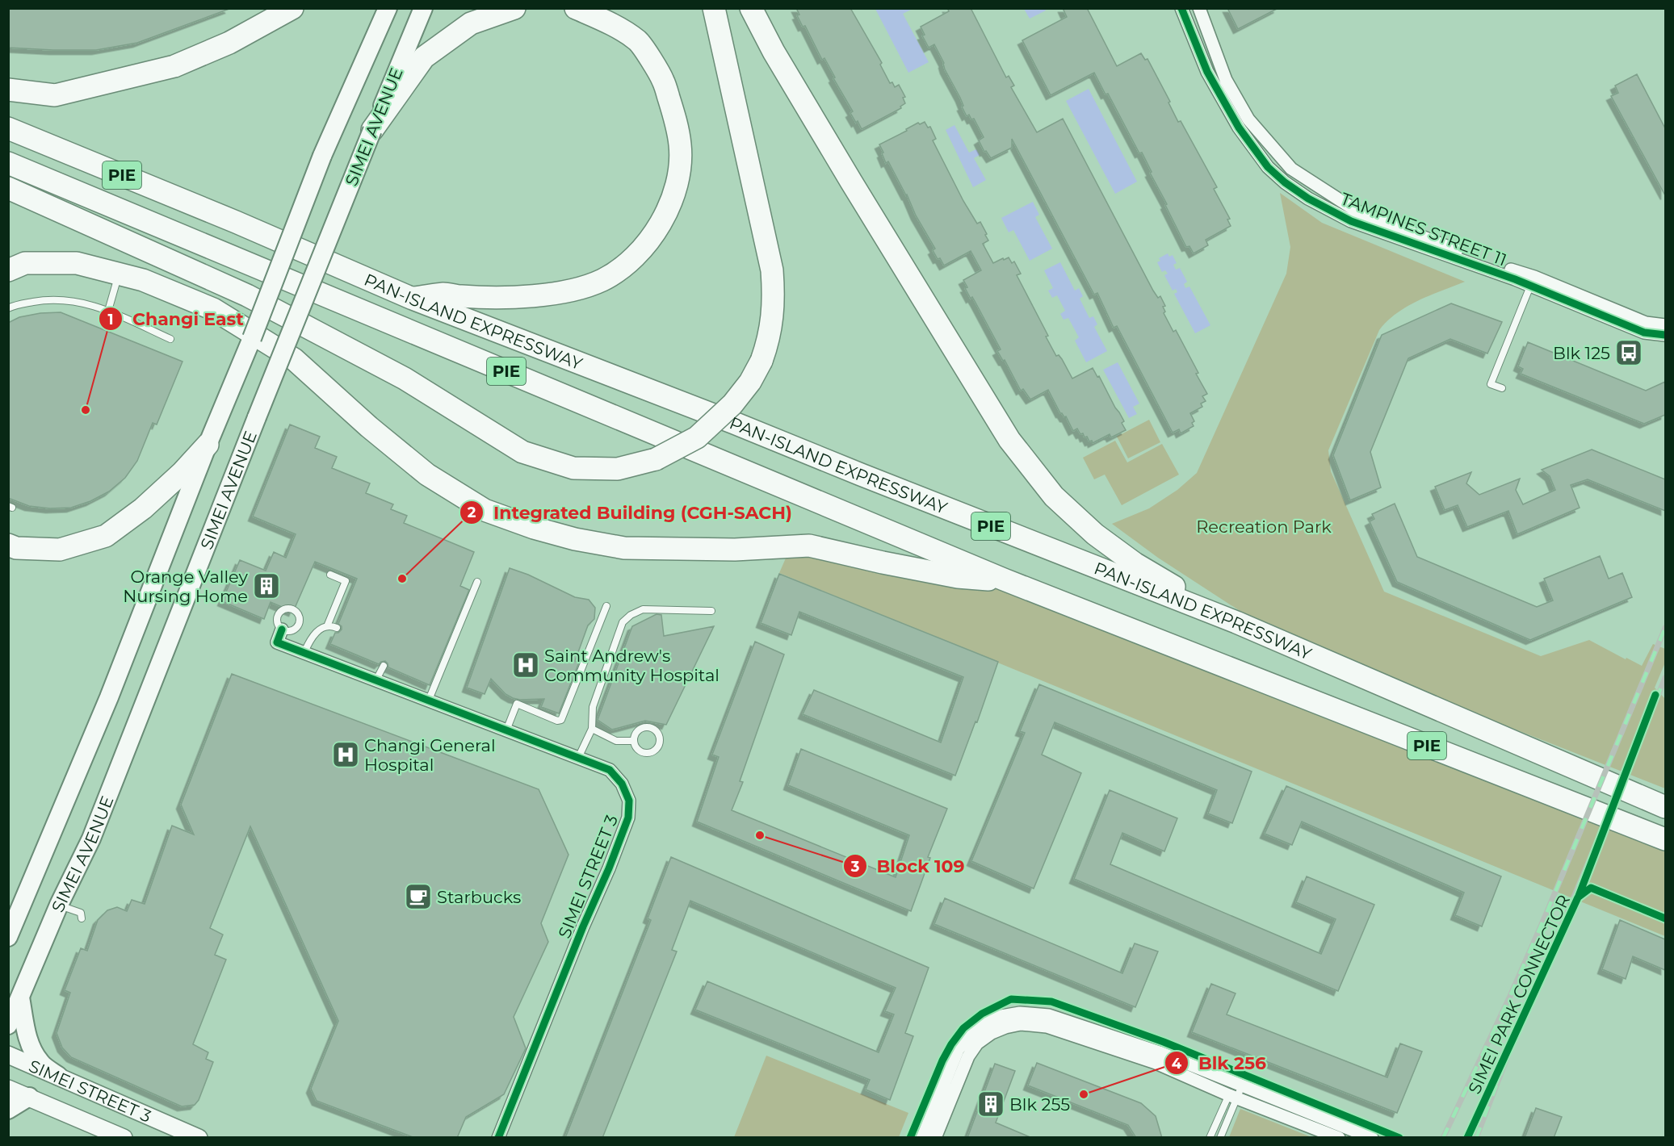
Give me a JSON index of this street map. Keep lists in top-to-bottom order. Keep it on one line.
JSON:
{"streets":{"highway":["PIE","PAN-ISLAND EXPRESSWAY"],"main road":["SIMEI AVENUE","SIMEI STREET 3"],"street":["TAMPINES STREET 11"],"cycle path":["SIMEI PARK CONNECTOR"]},"parks":["Recreation Park"],"places":{"bus stop":["Blk 125"],"other":["Changi East","Integrated Building (CGH-SACH)","Block 109","Blk 256"],"building":["Orange Valley Nursing Home","Blk 255"],"hospital":["Saint Andrew's Community Hospital","Changi General Hospital"],"cafe":["Starbucks"]}}
